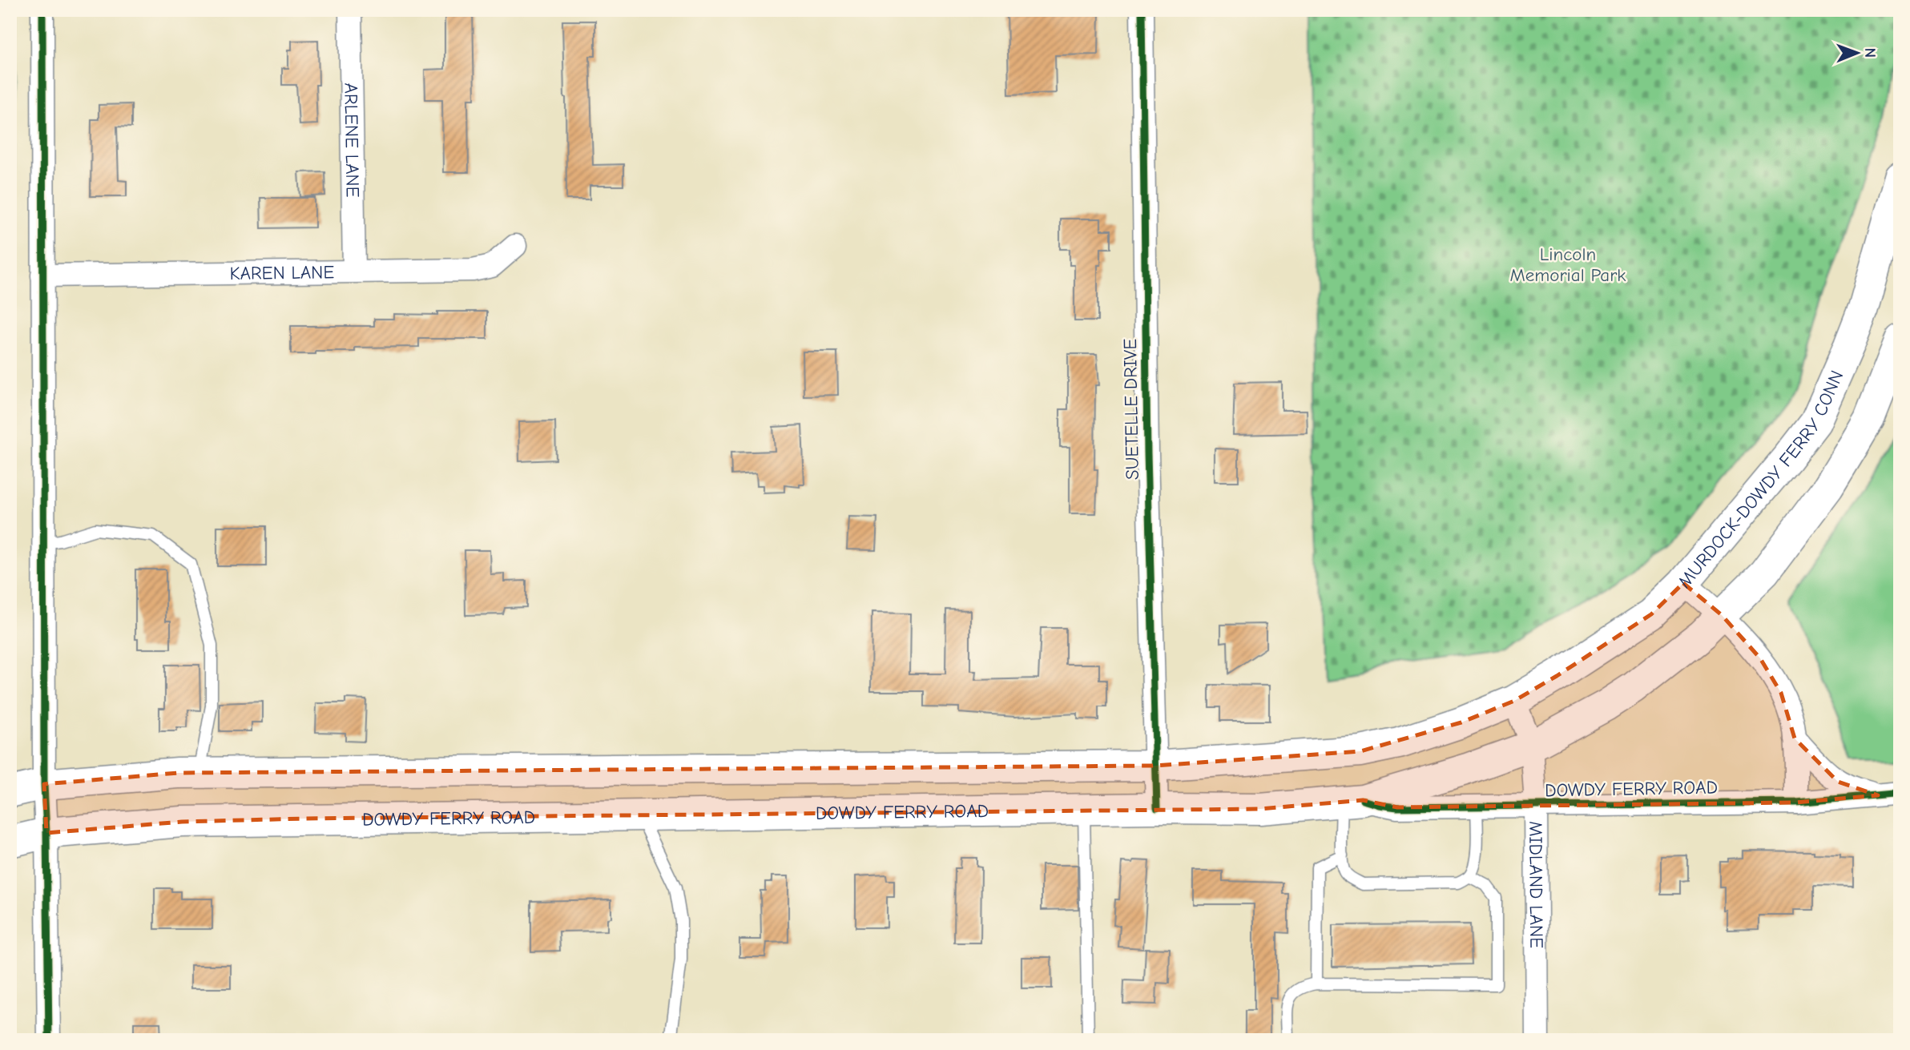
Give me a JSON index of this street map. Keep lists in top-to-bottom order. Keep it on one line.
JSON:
{"streets":{"main road":["MURDOCK-DOWDY FERRY CONN","DOWDY FERRY ROAD"],"street":["ARLENE LANE","KAREN LANE","SUETELLE DRIVE","MIDLAND LANE"]},"crossings":[["ARLENE LANE","KAREN LANE"],["SUETELLE DRIVE","DOWDY FERRY ROAD"],["MURDOCK-DOWDY FERRY CONN","MIDLAND LANE"],["DOWDY FERRY ROAD","MIDLAND LANE"]],"parks":["Lincoln Memorial Park"],"north":"right"}
